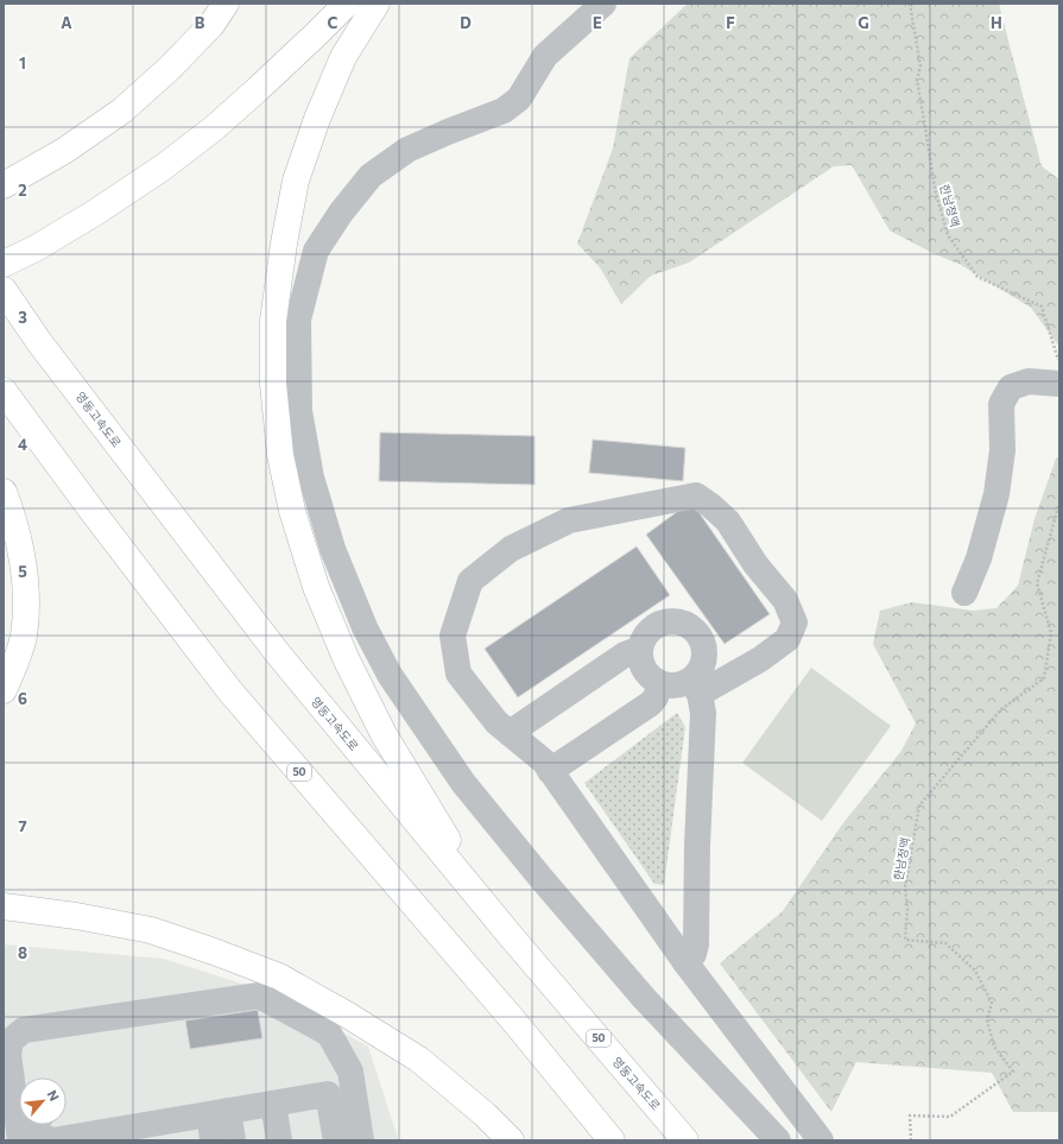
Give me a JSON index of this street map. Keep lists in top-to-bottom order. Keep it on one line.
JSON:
{"streets":{"highway":["영동고속도로","50"],"path":["한남정맥"]},"north":"top right","grid":{"columns":["A","B","C","D","E","F","G","H"],"rows":["1","2","3","4","5","6","7","8"]}}
